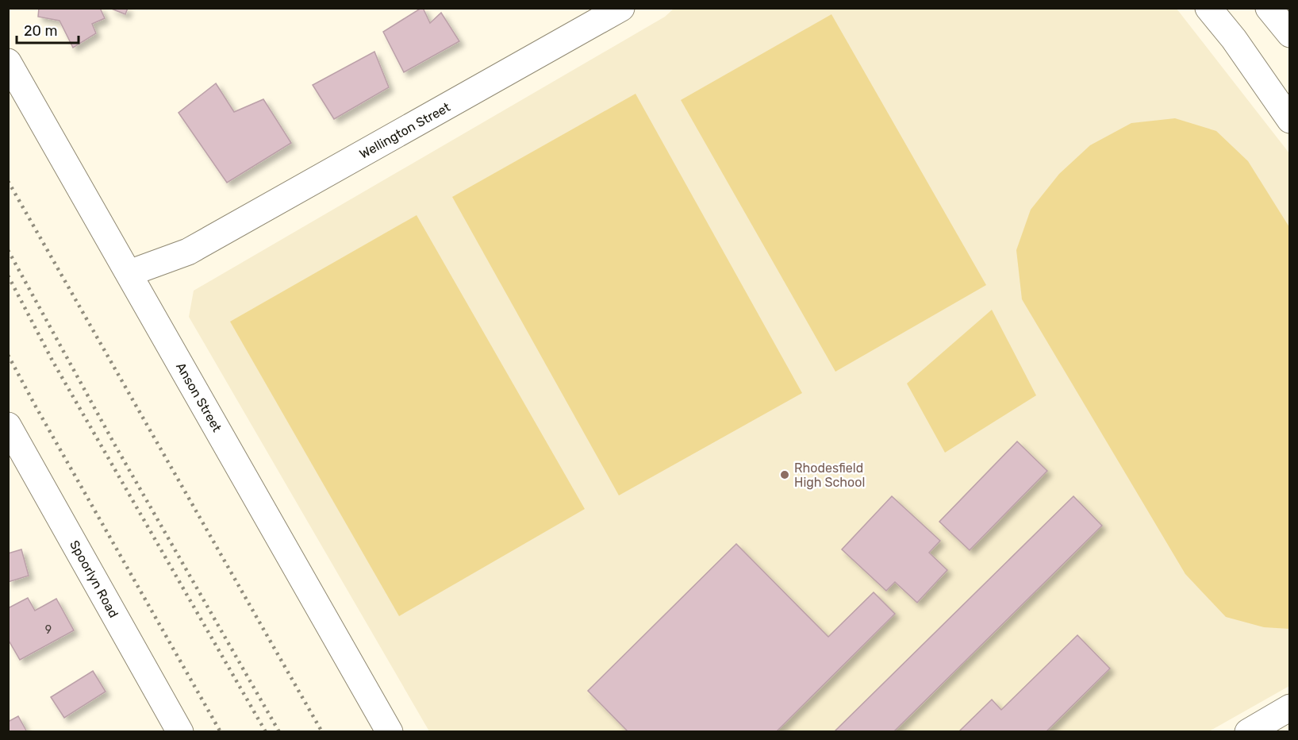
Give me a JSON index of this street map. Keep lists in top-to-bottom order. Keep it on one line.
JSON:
{"streets":{"street":["Wellington Street","Anson Street","Spoorlyn Road"]},"crossings":[["Wellington Street","Anson Street"]],"places":["Rhodesfield High School"],"house_numbers":["9"],"scale_bar":"20 m"}
